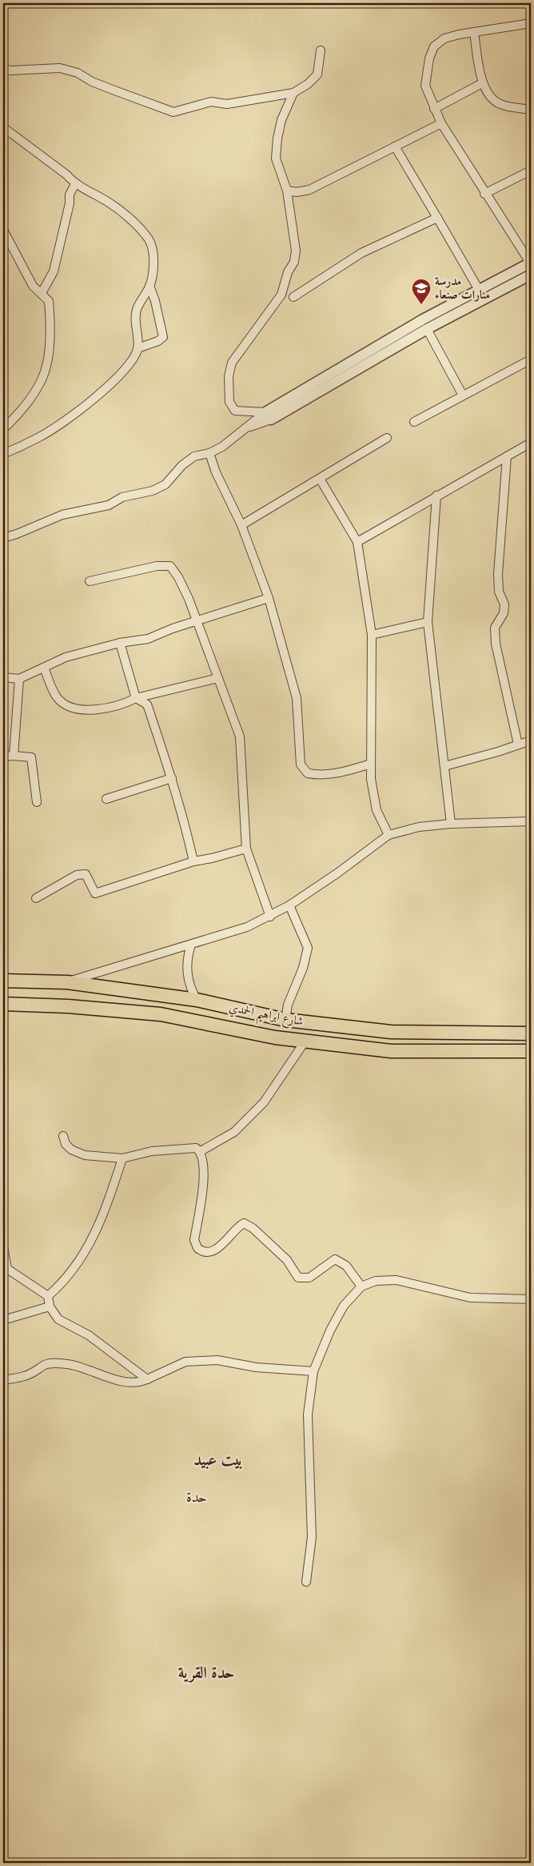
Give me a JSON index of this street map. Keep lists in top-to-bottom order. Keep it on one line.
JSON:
{"streets":{"main road":["شارع ابراهيم الحمدي"]},"districts":["بيت عبيد","حدة","حدة القرية"],"places":{"school or university":["مدرسة منارات صنعاء"]}}
